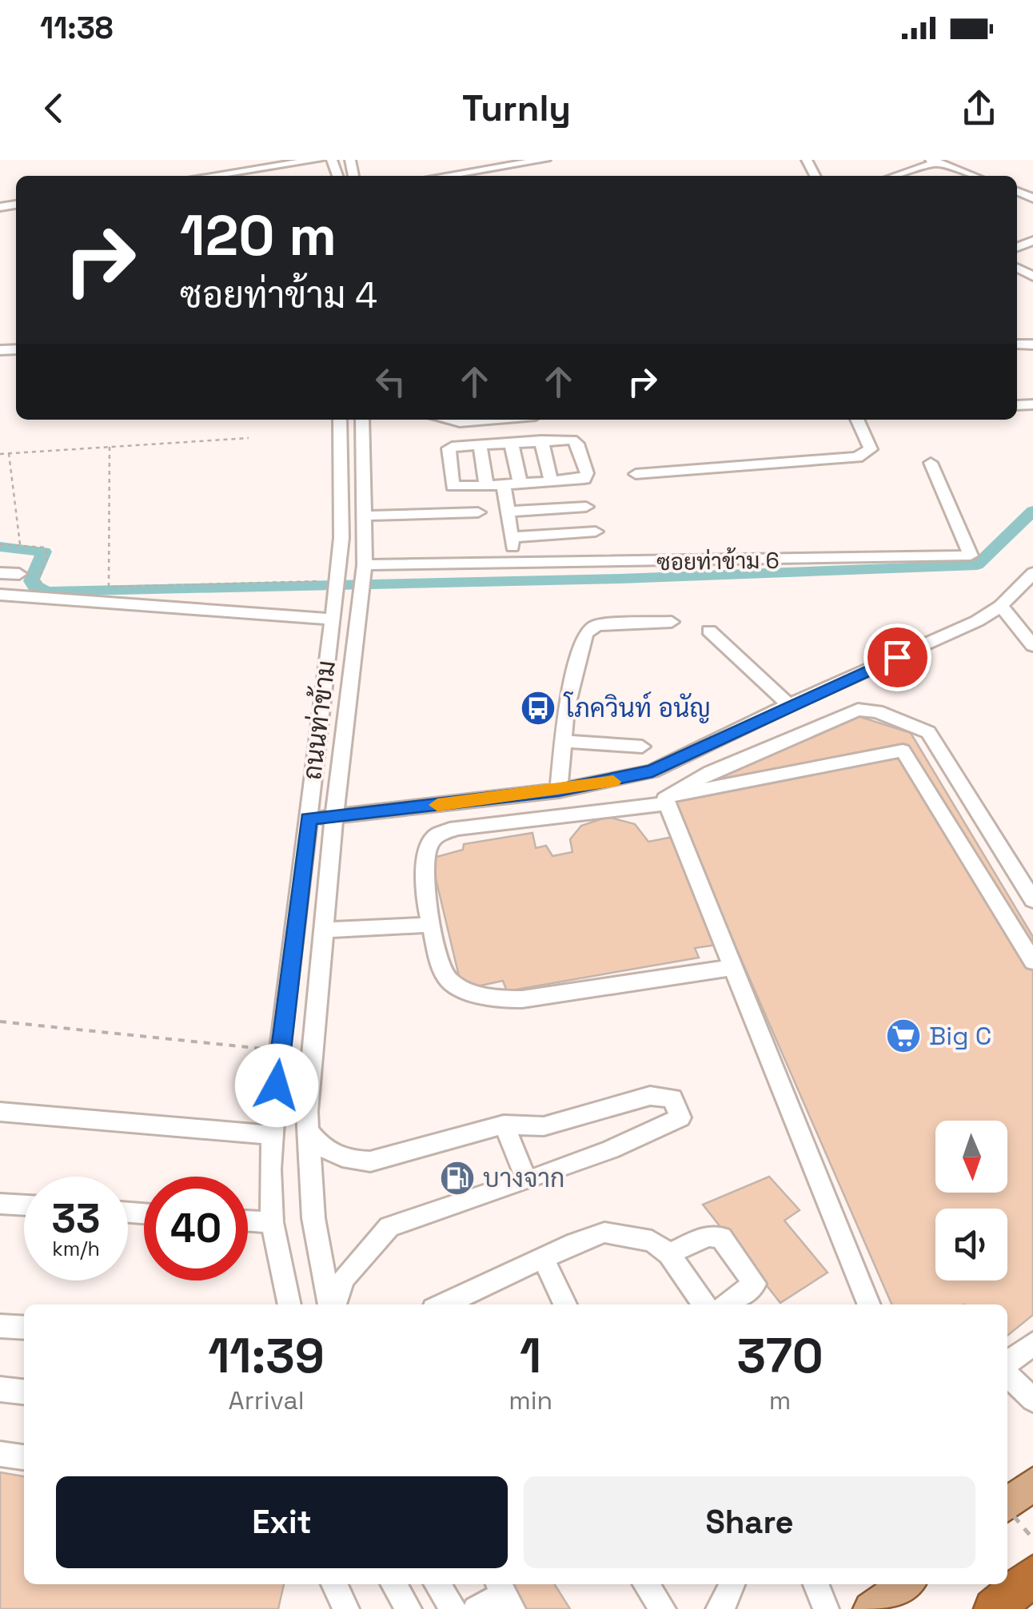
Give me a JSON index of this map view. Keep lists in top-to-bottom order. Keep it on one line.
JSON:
{"streets":{"street":["ซอยท่าข้าม 6","ถนนท่าข้าม"]},"crossings":[["ซอยท่าข้าม 6","ถนนท่าข้าม"]],"places":{"bus stop":["โภควินท์ อนัญ"],"supermarket":["Big C"],"fuel station":["บางจาก"]},"north":"bottom","page":{"status":"11:38","header":"Turnly","turn":["120 m","ซอยท่าข้าม 4"],"speed":"33 km/h","limit":"40","eta":["11:39","Arrival","1","min","370","m"],"buttons":["Exit","Share"]}}
